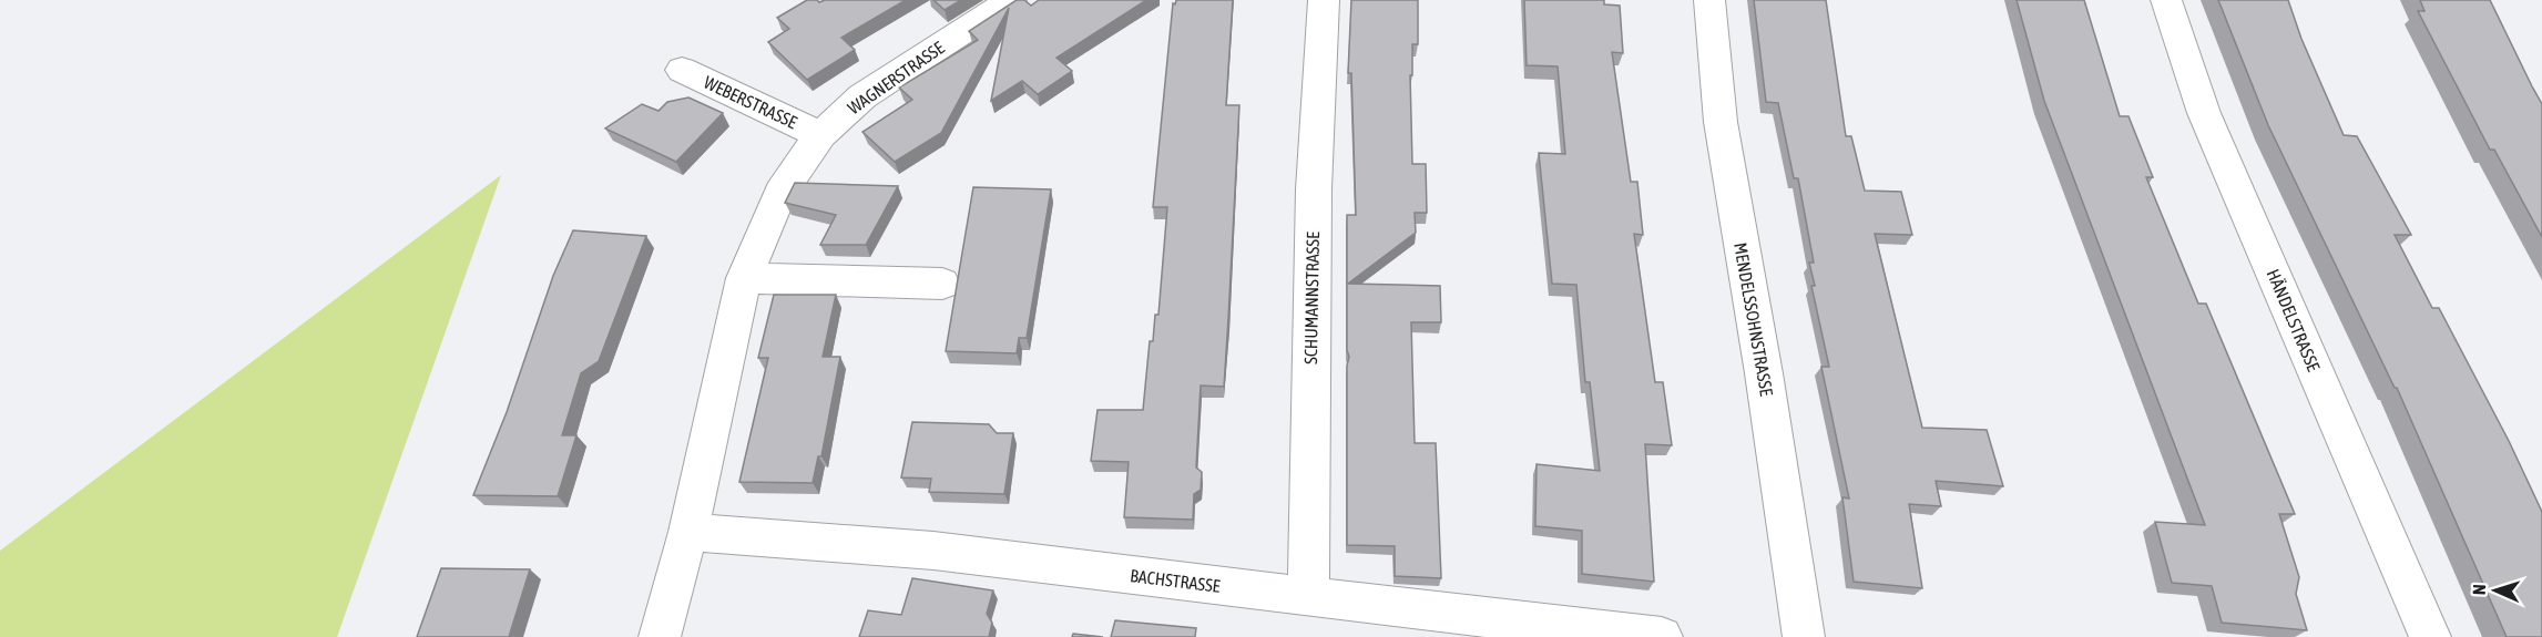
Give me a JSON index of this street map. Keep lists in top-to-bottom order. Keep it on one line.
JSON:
{"streets":{"street":["WAGNERSTRASSE","WEBERSTRASSE","SCHUMANNSTRASSE","MENDELSSOHNSTRASSE","HÄNDELSTRASSE","BACHSTRASSE"]},"crossings":[["WAGNERSTRASSE","WEBERSTRASSE"],["WAGNERSTRASSE","BACHSTRASSE"],["SCHUMANNSTRASSE","BACHSTRASSE"]],"north":"left"}
